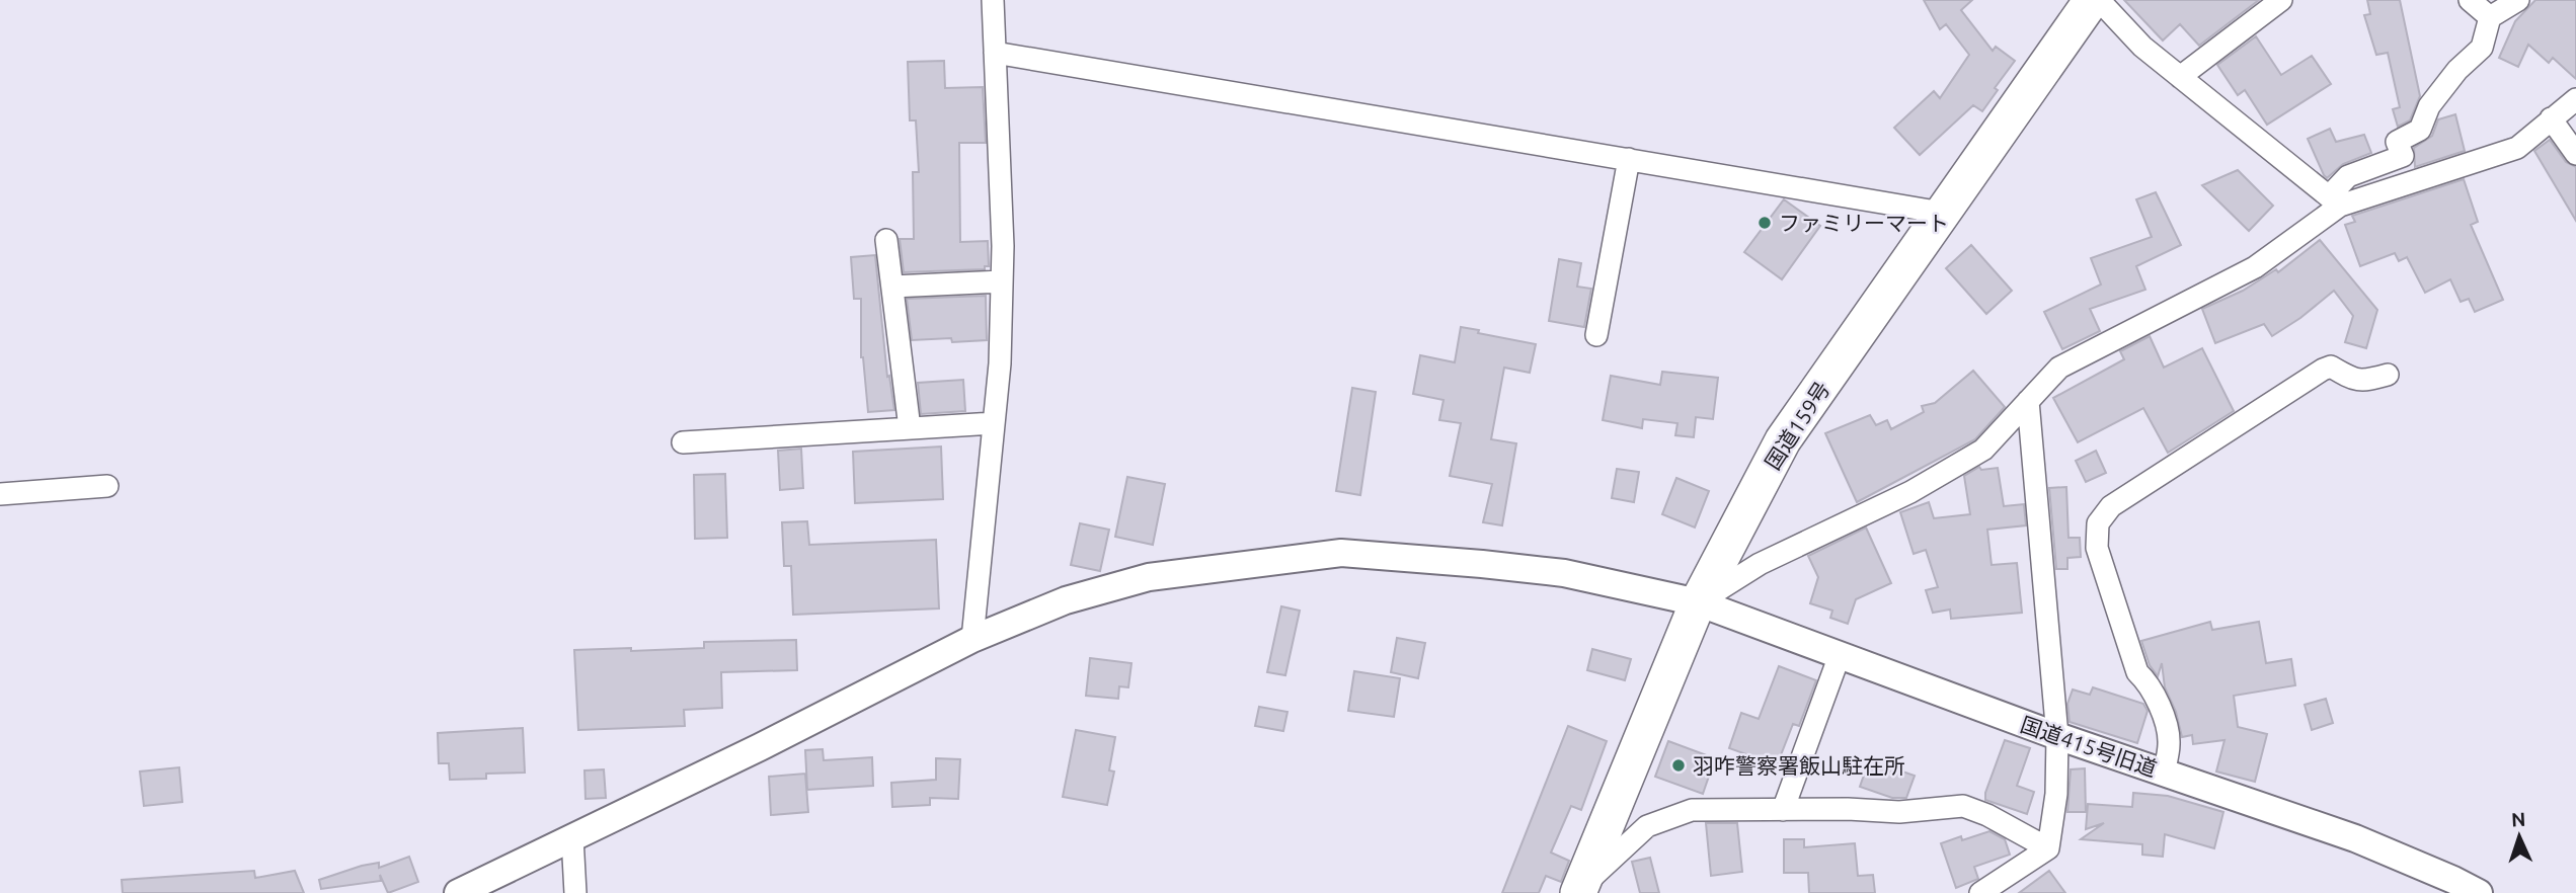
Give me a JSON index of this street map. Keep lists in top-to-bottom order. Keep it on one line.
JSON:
{"streets":{"highway":["国道159号"],"street":["国道415号旧道"]},"crossings":[["国道159号","国道415号旧道"]],"places":["ファミリーマート","羽咋警察署飯山駐在所"],"north":"top"}
